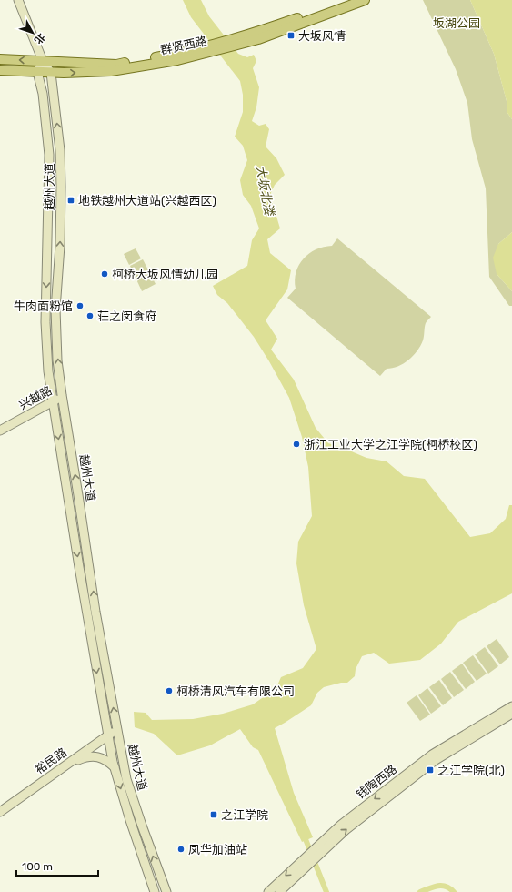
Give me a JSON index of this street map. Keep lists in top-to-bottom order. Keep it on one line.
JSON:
{"streets":{"main road":["群贤西路","越州大道","兴越路","裕民路","钱陶西路"]},"crossings":[["群贤西路","越州大道"],["越州大道","兴越路"],["越州大道","裕民路"]],"water":["大坂北溇"],"parks":["坂湖公园"],"places":{"transit":["大坂风情","地铁越州大道站(兴越西区)","之江学院(北)","之江学院"],"other":["柯桥大坂风情幼儿园","牛肉面粉馆","荘之闵食府","浙江工业大学之江学院(柯桥校区)","柯桥清风汽车有限公司","凤华加油站"]},"scale_bar":"100 m","north":"bottom right"}
